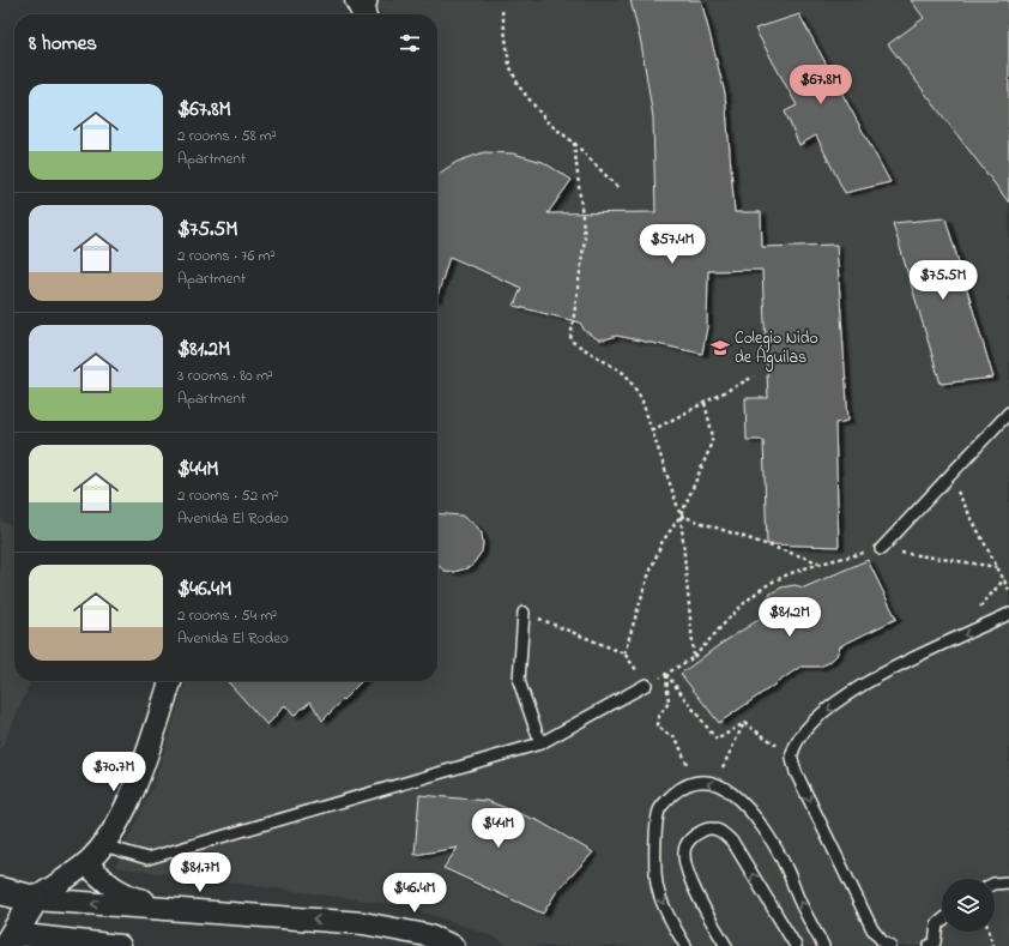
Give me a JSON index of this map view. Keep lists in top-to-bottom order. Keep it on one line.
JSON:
{"places":{"school or university":["Colegio Nido de Águilas"]},"page":{"heading":"8 homes","price":["$67.8M","$57.4M","$75.5M","$81.2M","$70.7M","$44M","$81.7M","$46.4M"],"list":[{"name":"$67.8M","note":"2 rooms · 58 m² · Apartment"},{"name":"$75.5M","note":"2 rooms · 76 m² · Apartment"},{"name":"$81.2M","note":"3 rooms · 80 m² · Apartment"},{"name":"$44M","note":"2 rooms · 52 m² · Avenida El Rodeo"},{"name":"$46.4M","note":"2 rooms · 54 m² · Avenida El Rodeo"}]}}
